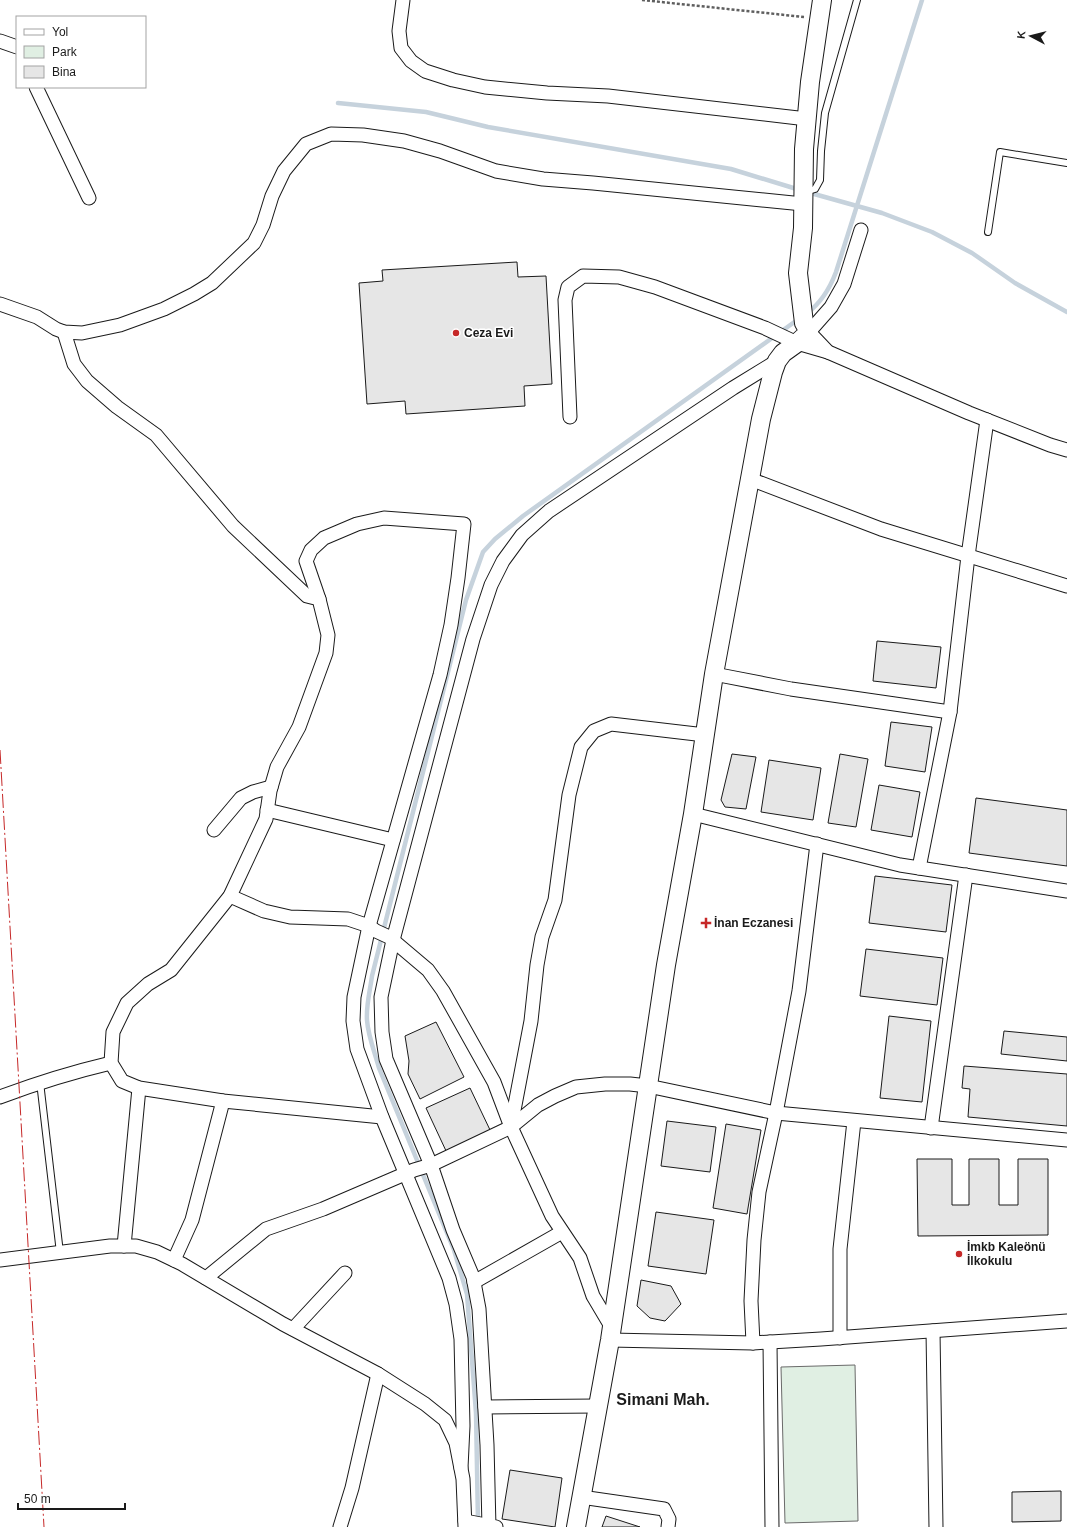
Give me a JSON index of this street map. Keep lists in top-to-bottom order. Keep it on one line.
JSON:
{"districts":["Simani Mah."],"places":{"other":["Ceza Evi","İmkb Kaleönü İlkokulu"],"health":["İnan Eczanesi"]},"legend":["Yol","Park","Bina"],"scale_bar":"50 m","north":"left"}
